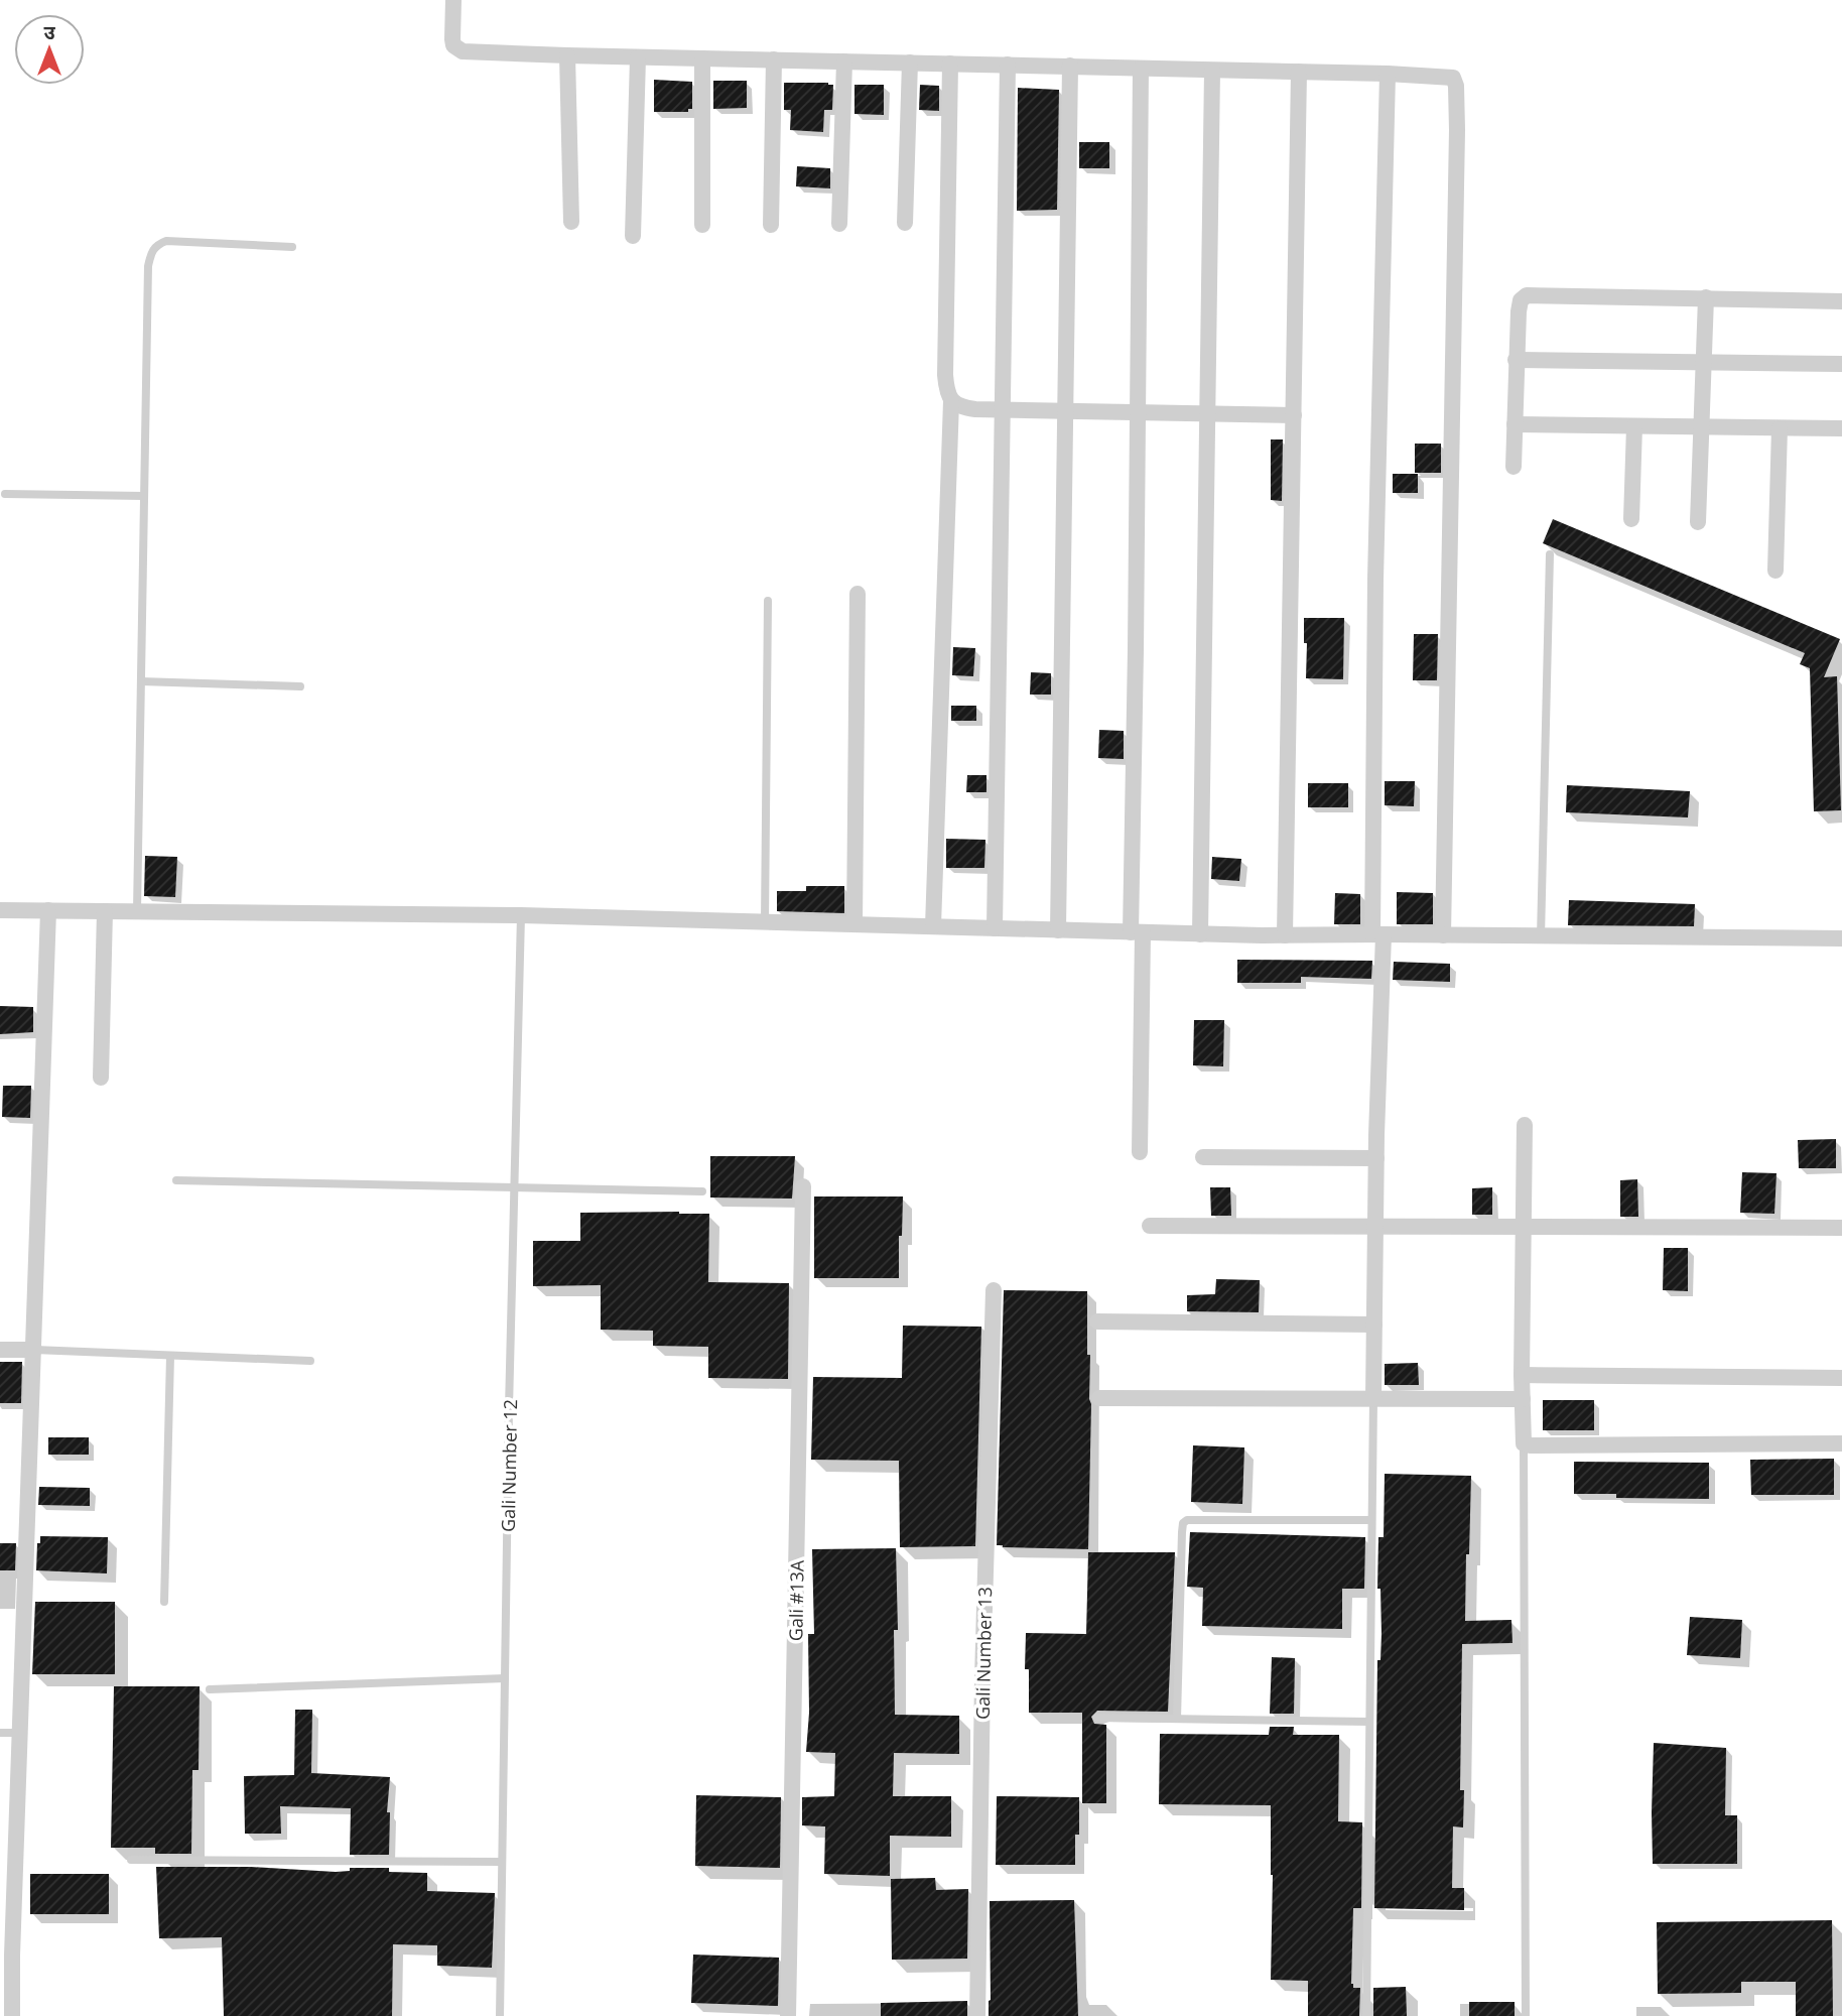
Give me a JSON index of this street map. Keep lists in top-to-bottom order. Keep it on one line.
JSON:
{"streets":{"street":["Gali #13A","Gali Number 13"],"lane":["Gali Number 12"]},"north":"top"}
